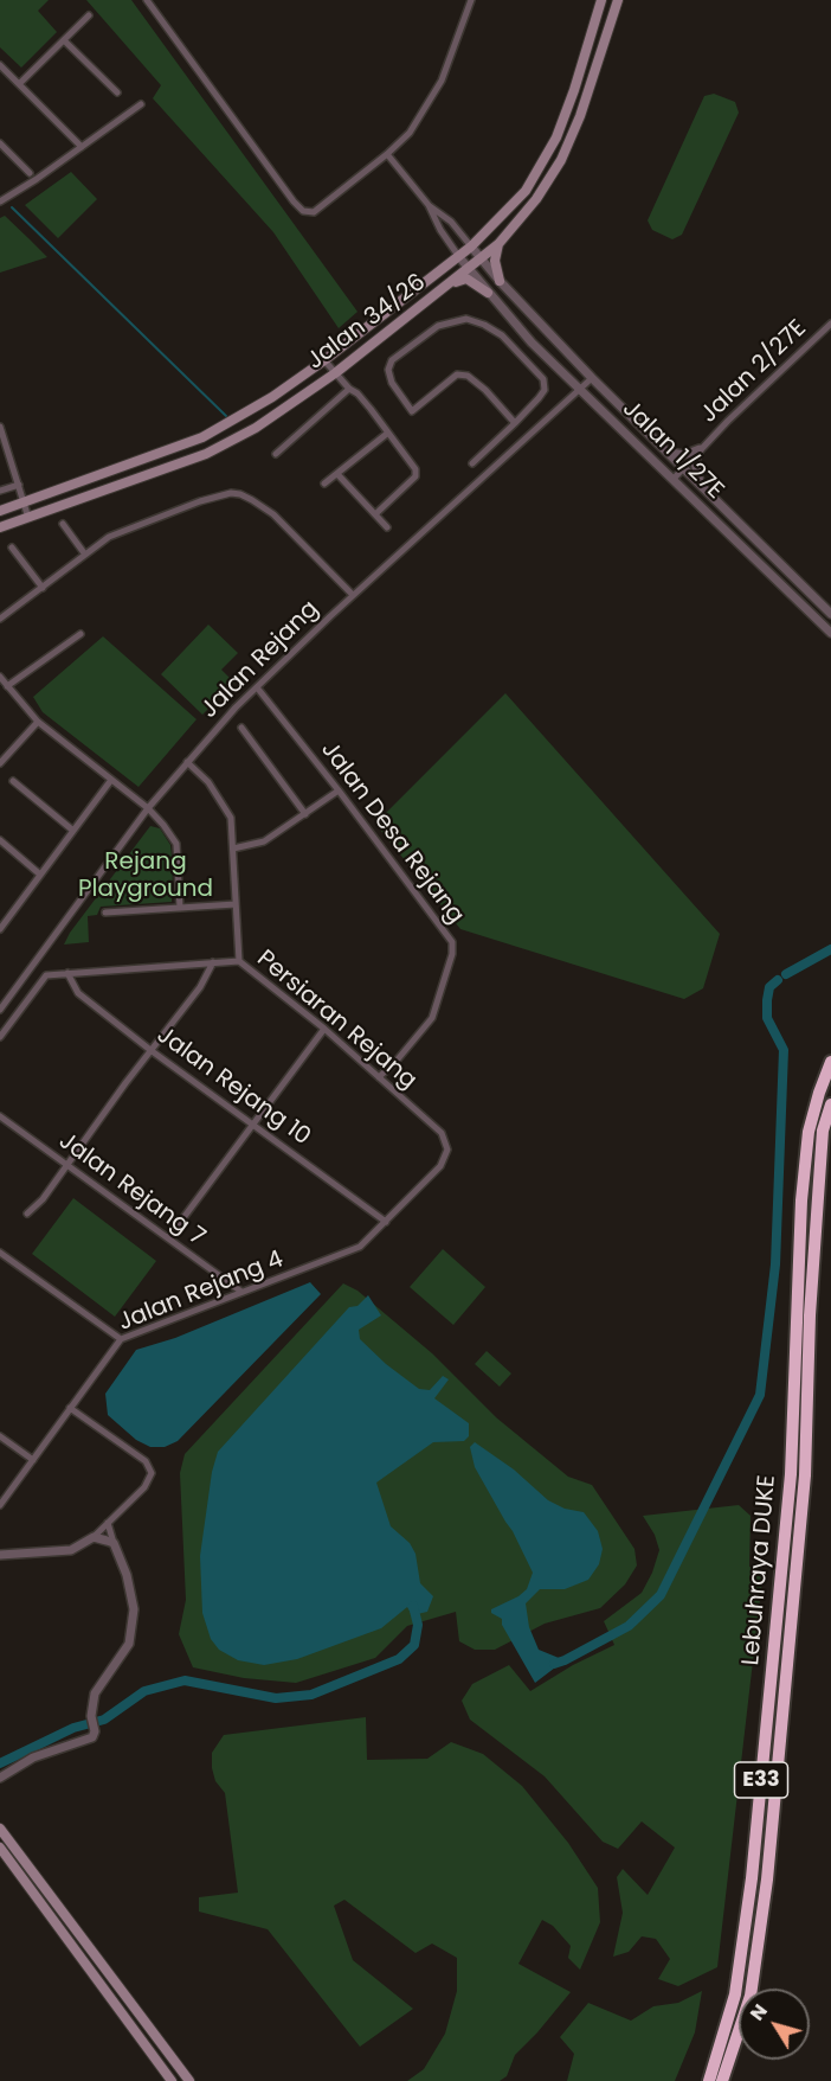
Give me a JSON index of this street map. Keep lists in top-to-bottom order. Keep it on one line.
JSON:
{"streets":{"highway":["Lebuhraya DUKE","E33"],"main road":["Jalan 34/26"],"street":["Jalan 2/27E","Jalan 1/27E","Jalan Rejang","Jalan Desa Rejang","Persiaran Rejang","Jalan Rejang 10","Jalan Rejang 7","Jalan Rejang 4"]},"crossings":[["Jalan 34/26","Jalan 1/27E"],["Jalan 2/27E","Jalan 1/27E"],["Jalan 1/27E","Jalan Rejang"],["Jalan Rejang","Jalan Desa Rejang"],["Jalan Desa Rejang","Persiaran Rejang"],["Persiaran Rejang","Jalan Rejang 10"],["Persiaran Rejang","Jalan Rejang 4"],["Jalan Rejang 7","Jalan Rejang 4"]],"parks":["Rejang Playground"],"north":"top left"}
